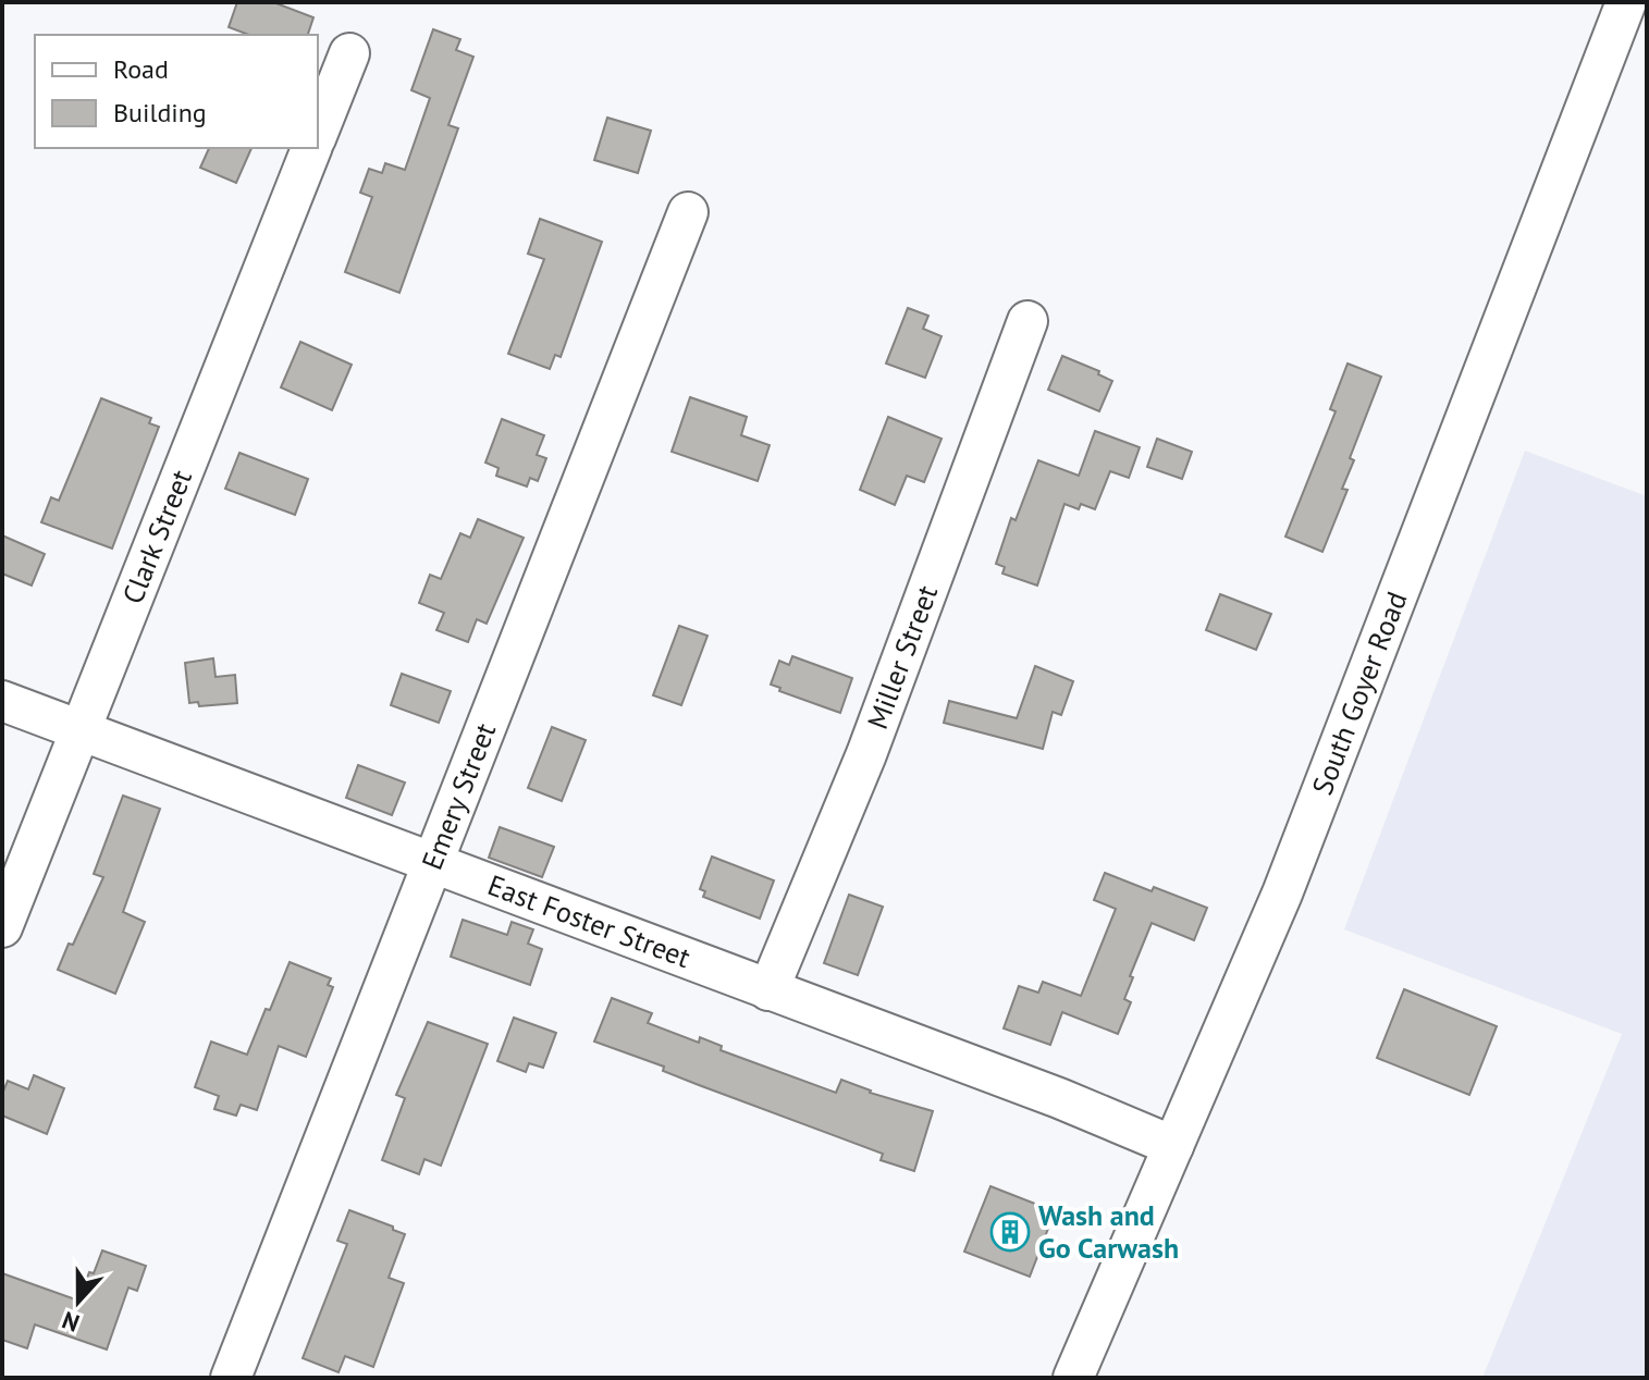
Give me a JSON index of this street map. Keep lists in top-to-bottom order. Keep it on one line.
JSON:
{"streets":{"street":["Clark Street","Miller Street","South Goyer Road","Emery Street","East Foster Street"]},"crossings":[["Clark Street","East Foster Street"],["Miller Street","East Foster Street"],["South Goyer Road","East Foster Street"],["Emery Street","East Foster Street"]],"places":{"building":["Wash and Go Carwash"]},"legend":["Road","Building"],"north":"bottom"}
